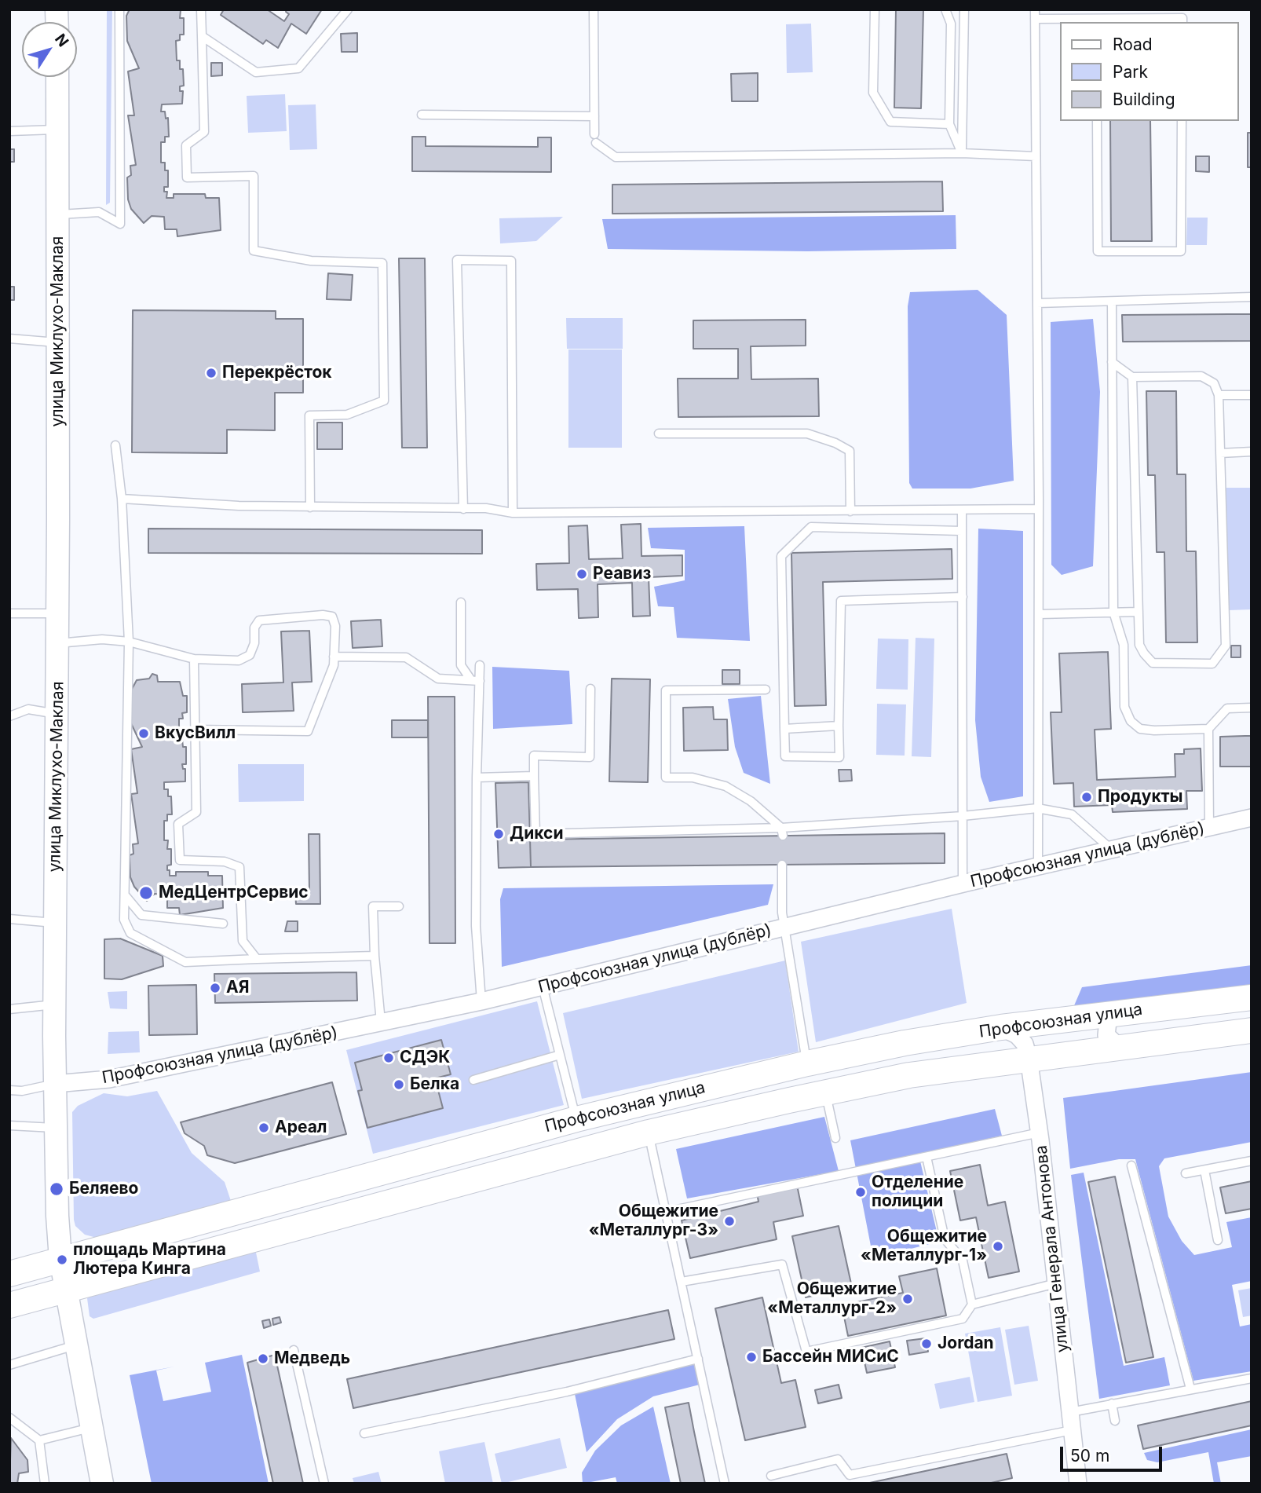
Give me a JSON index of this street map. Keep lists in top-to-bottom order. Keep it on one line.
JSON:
{"streets":{"main road":["улица Миклухо-Маклая","Профсоюзная улица"],"street":["Профсоюзная улица (дублёр)","улица Генерала Антонова"]},"crossings":[["улица Миклухо-Маклая","Профсоюзная улица (дублёр)"],["улица Миклухо-Маклая","Профсоюзная улица"],["Профсоюзная улица","улица Генерала Антонова"]],"places":["Перекрёсток","Реавиз","ВкусВилл","Продукты","Дикси","МедЦентрСервис","АЯ","СДЭК","Белка","Ареал","Беляево","Отделение полиции","Общежитие «Металлург-3»","Общежитие «Металлург-1»","площадь Мартина Лютера Кинга","Общежитие «Металлург-2»","Jordan","Бассейн МИСиС","Медведь"],"legend":["Road","Park","Building"],"scale_bar":"50 m","north":"top right"}
